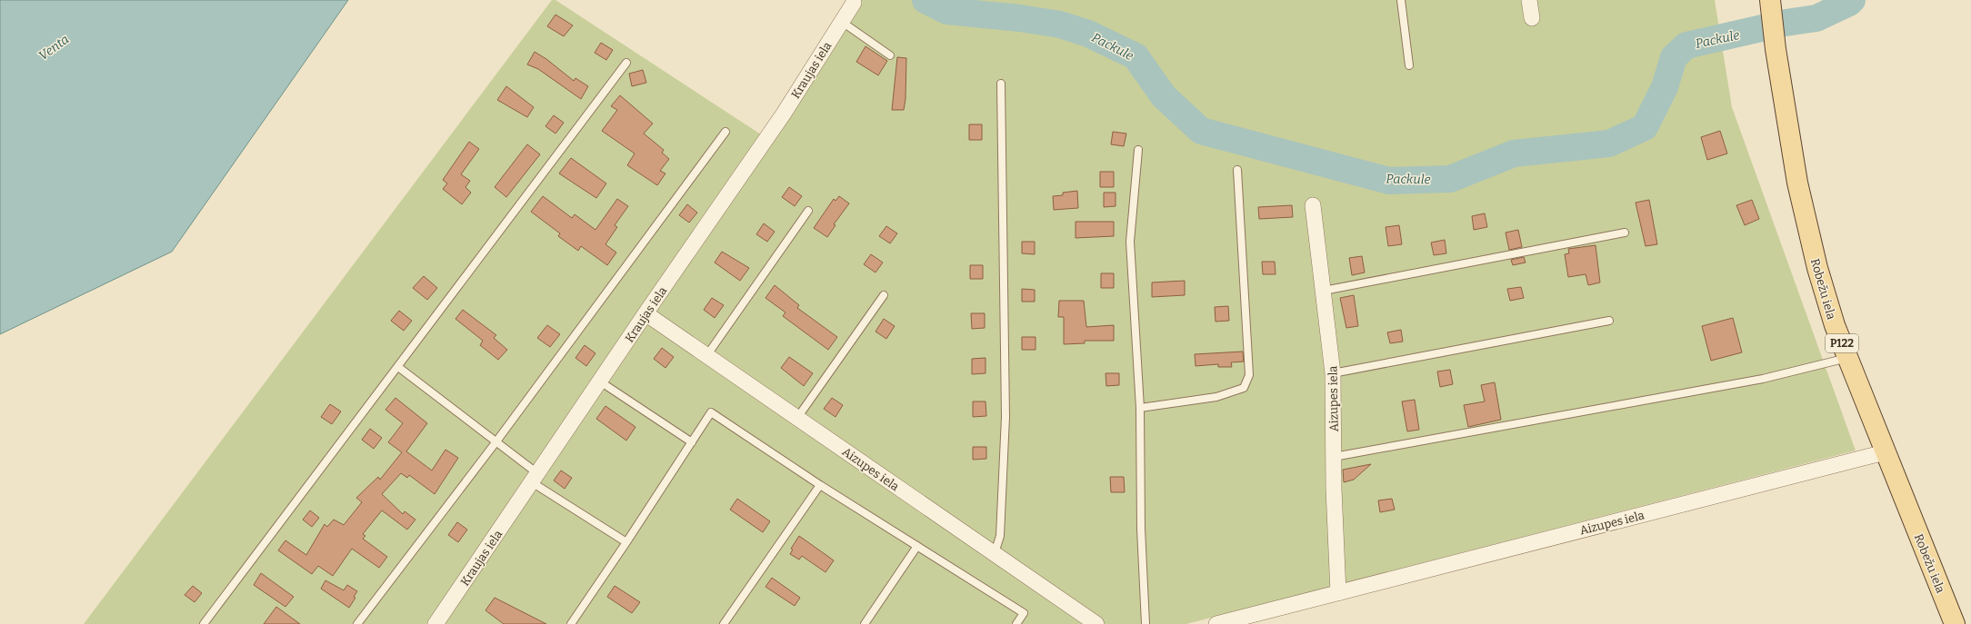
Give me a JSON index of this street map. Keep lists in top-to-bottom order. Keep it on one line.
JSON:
{"streets":{"main road":["Robežu iela","P122"],"street":["Kraujas iela","Aizupes iela"]},"crossings":[["Kraujas iela","Aizupes iela"],["Robežu iela","Aizupes iela"]],"water":["Packule","Venta"]}
